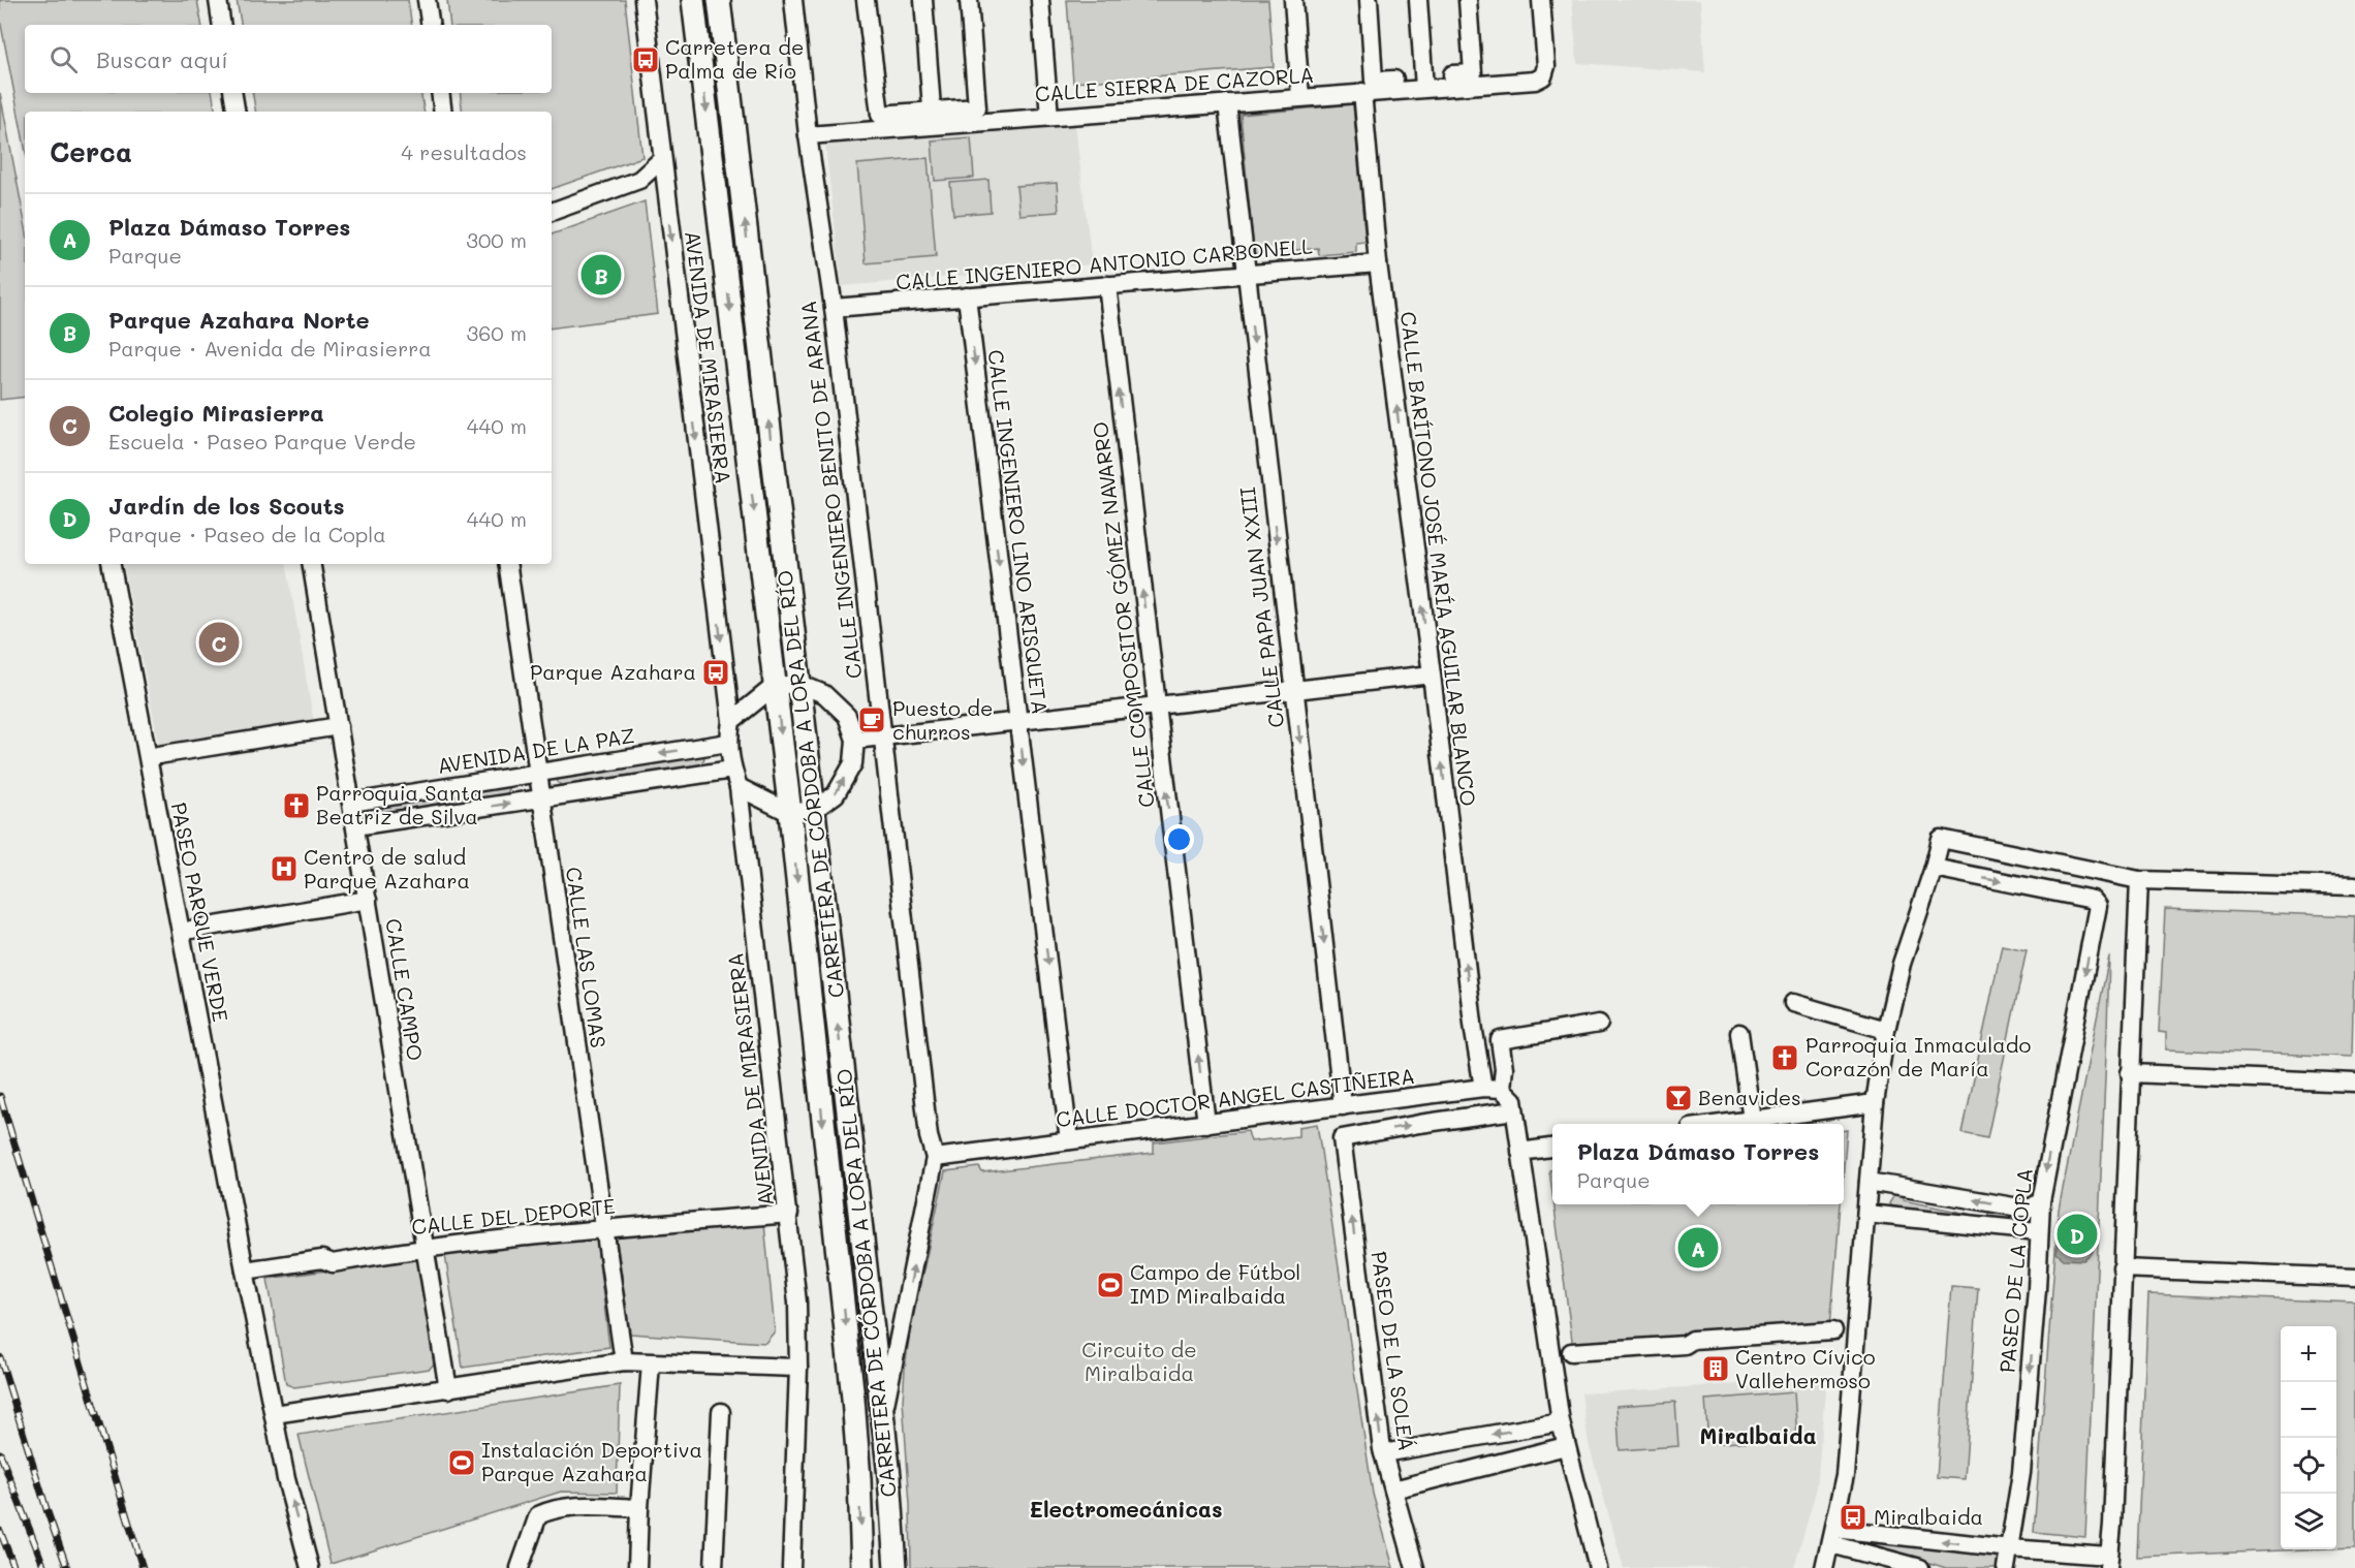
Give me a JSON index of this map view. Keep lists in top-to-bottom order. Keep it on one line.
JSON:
{"streets":{"main road":["CARRETERA DE CÓRDOBA A LORA DEL RÍO"],"street":["CALLE SIERRA DE CAZORLA","CALLE INGENIERO ANTONIO CARBONELL","AVENIDA DE MIRASIERRA","CALLE INGENIERO BENITO DE ARANA","CALLE INGENIERO LINO ARISQUETA","CALLE BARÍTONO JOSÉ MARÍA AGUILAR BLANCO","CALLE PAPA JUAN XXIII","CALLE COMPOSITOR GÓMEZ NAVARRO","AVENIDA DE LA PAZ","PASEO PARQUE VERDE","CALLE LAS LOMAS","CALLE CAMPO","CALLE DOCTOR ANGEL CASTIÑEIRA","CALLE DEL DEPORTE","PASEO DE LA COPLA","PASEO DE LA SOLEÁ"]},"crossings":[["CALLE SIERRA DE CAZORLA","CALLE INGENIERO BENITO DE ARANA"],["CALLE SIERRA DE CAZORLA","CALLE BARÍTONO JOSÉ MARÍA AGUILAR BLANCO"],["CALLE SIERRA DE CAZORLA","CALLE PAPA JUAN XXIII"],["CALLE INGENIERO ANTONIO CARBONELL","CALLE INGENIERO BENITO DE ARANA"],["CALLE INGENIERO ANTONIO CARBONELL","CALLE INGENIERO LINO ARISQUETA"],["CALLE INGENIERO ANTONIO CARBONELL","CALLE BARÍTONO JOSÉ MARÍA AGUILAR BLANCO"],["CALLE INGENIERO ANTONIO CARBONELL","CALLE PAPA JUAN XXIII"],["CALLE INGENIERO ANTONIO CARBONELL","CALLE COMPOSITOR GÓMEZ NAVARRO"],["AVENIDA DE MIRASIERRA","AVENIDA DE LA PAZ"],["AVENIDA DE MIRASIERRA","CALLE DEL DEPORTE"],["CALLE INGENIERO BENITO DE ARANA","CALLE DOCTOR ANGEL CASTIÑEIRA"],["CALLE INGENIERO LINO ARISQUETA","CALLE DOCTOR ANGEL CASTIÑEIRA"],["CALLE BARÍTONO JOSÉ MARÍA AGUILAR BLANCO","CALLE DOCTOR ANGEL CASTIÑEIRA"],["CALLE PAPA JUAN XXIII","CALLE DOCTOR ANGEL CASTIÑEIRA"],["CALLE COMPOSITOR GÓMEZ NAVARRO","CALLE DOCTOR ANGEL CASTIÑEIRA"],["AVENIDA DE LA PAZ","CALLE LAS LOMAS"],["AVENIDA DE LA PAZ","CALLE CAMPO"],["PASEO PARQUE VERDE","CALLE DEL DEPORTE"],["CALLE LAS LOMAS","CALLE DEL DEPORTE"],["CALLE CAMPO","CALLE DEL DEPORTE"]],"one_way":["CALLE INGENIERO LINO ARISQUETA","CALLE BARÍTONO JOSÉ MARÍA AGUILAR BLANCO","CALLE PAPA JUAN XXIII","CALLE COMPOSITOR GÓMEZ NAVARRO"],"districts":["Miralbaida","Electromecánicas"],"parks":["Circuito de Miralbaida"],"places":{"bus stop":["Carretera de Palma de Río","Parque Azahara","Miralbaida"],"cafe":["Puesto de churros"],"church":["Parroquia Santa Beatriz de Silva","Parroquia Inmaculado Corazón de María"],"hospital":["Centro de salud Parque Azahara"],"bar":["Benavides"],"sports":["Campo de Fútbol IMD Miralbaida","Instalación Deportiva Parque Azahara"],"building":["Centro Cívico Vallehermoso"]},"page":{"search":"Buscar aquí","heading":["Cerca","4 resultados"],"list":[{"mark":"A","name":"Plaza Dámaso Torres","note":"Parque","value":"300 m"},{"mark":"B","name":"Parque Azahara Norte","note":"Parque · Avenida de Mirasierra","value":"360 m"},{"mark":"C","name":"Colegio Mirasierra","note":"Escuela · Paseo Parque Verde","value":"440 m"},{"mark":"D","name":"Jardín de los Scouts","note":"Parque · Paseo de la Copla","value":"440 m"}],"pins":["B","C","D","A"],"popup":["Plaza Dámaso Torres","Parque"],"map_buttons":["+","−"]}}
